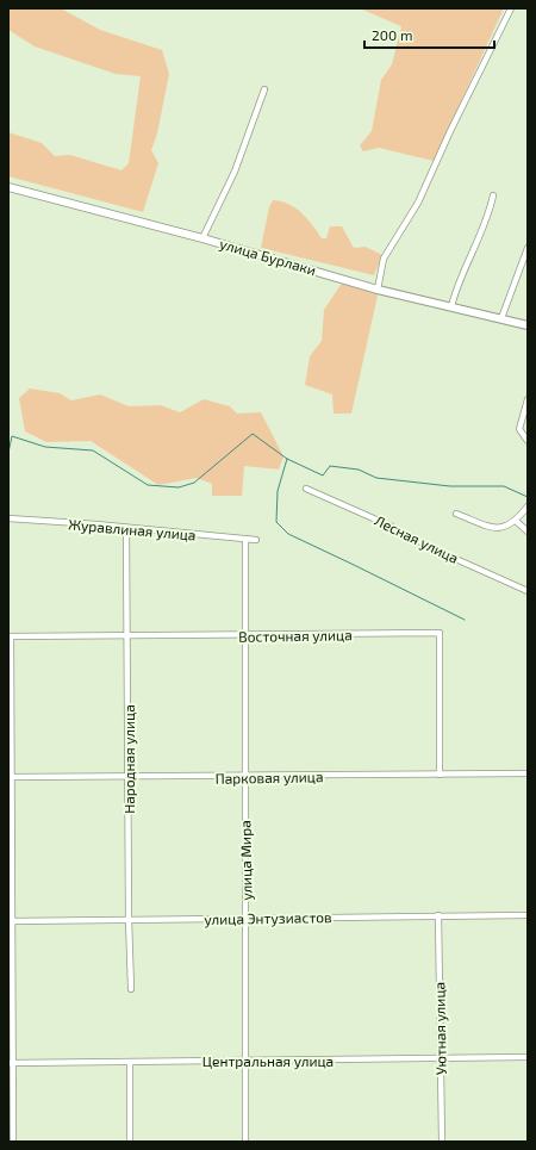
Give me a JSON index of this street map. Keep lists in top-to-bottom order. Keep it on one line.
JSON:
{"streets":{"street":["улица Бурлаки","Журавлиная улица","Лесная улица","Восточная улица","Народная улица","Парковая улица","улица Мира","улица Энтузиастов","Уютная улица","Центральная улица"]},"crossings":[["Журавлиная улица","Народная улица"],["Журавлиная улица","улица Мира"],["Восточная улица","Народная улица"],["Восточная улица","Парковая улица"],["Восточная улица","улица Мира"],["Народная улица","Парковая улица"],["Народная улица","улица Энтузиастов"],["Парковая улица","улица Мира"],["улица Мира","улица Энтузиастов"],["улица Мира","Центральная улица"],["улица Энтузиастов","Уютная улица"],["Уютная улица","Центральная улица"]],"scale_bar":"200 m"}
